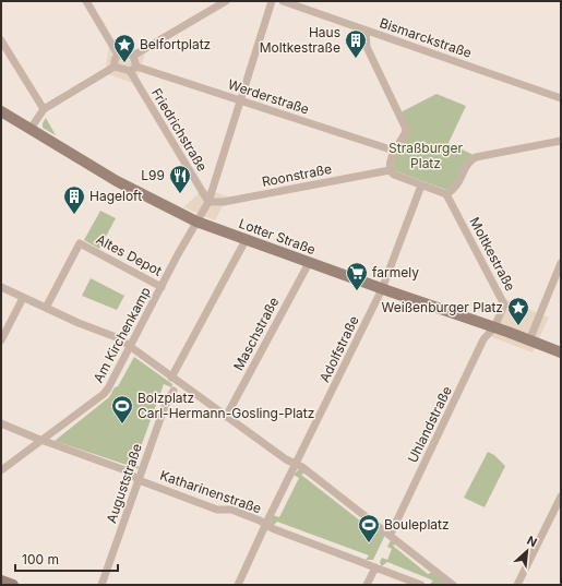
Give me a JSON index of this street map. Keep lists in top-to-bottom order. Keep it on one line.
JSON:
{"streets":{"street":["Bismarckstraße","Werderstraße","Friedrichstraße","Roonstraße","Lotter Straße","Moltkestraße","Altes Depot","Maschstraße","Am Kirchenkamp","Adolfstraße","Uhlandstraße","Auguststraße","Katharinenstraße"]},"crossings":[["Werderstraße","Friedrichstraße"],["Werderstraße","Am Kirchenkamp"],["Friedrichstraße","Roonstraße"],["Friedrichstraße","Am Kirchenkamp"],["Roonstraße","Am Kirchenkamp"],["Lotter Straße","Moltkestraße"],["Lotter Straße","Maschstraße"],["Lotter Straße","Am Kirchenkamp"],["Lotter Straße","Adolfstraße"],["Lotter Straße","Uhlandstraße"],["Moltkestraße","Uhlandstraße"],["Altes Depot","Am Kirchenkamp"],["Am Kirchenkamp","Katharinenstraße"],["Adolfstraße","Katharinenstraße"],["Auguststraße","Katharinenstraße"]],"parks":["Straßburger Platz"],"places":{"building":["Haus Moltkestraße","Hageloft"],"place":["Belfortplatz","Weißenburger Platz"],"restaurant":["L99"],"supermarket":["farmely"],"sports":["Bolzplatz Carl-Hermann-Gosling-Platz","Bouleplatz"]},"scale_bar":"100 m","north":"top right"}
